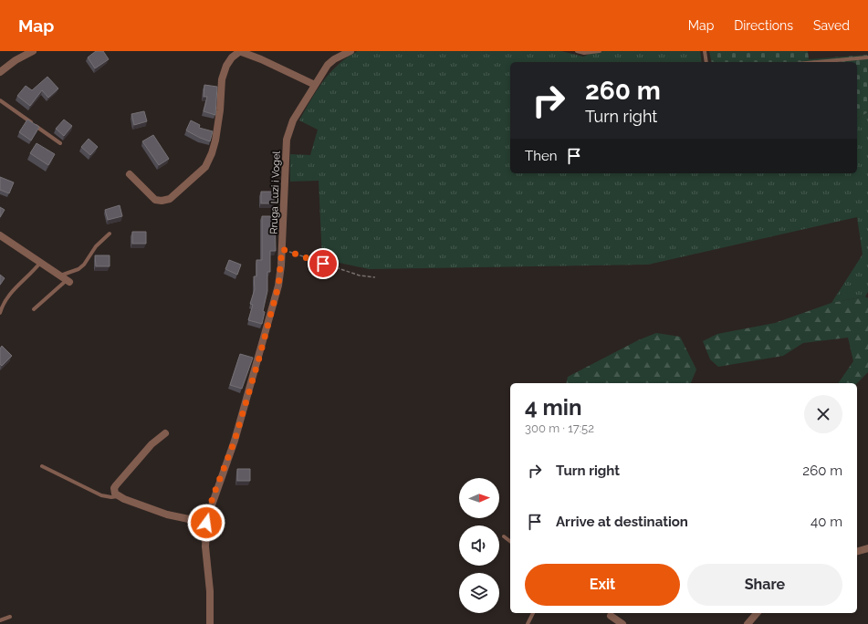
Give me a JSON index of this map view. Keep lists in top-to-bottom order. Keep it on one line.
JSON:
{"streets":{"street":["Rruga Luzi i Vogel"]},"north":"right","page":{"header":"Map","nav":["Map","Directions","Saved"],"turn":["260 m","Turn right"],"then":"Then","heading":["4 min","300 m · 17:52"],"list":[{"name":"Turn right","value":"260 m"},{"name":"Arrive at destination","value":"40 m"}],"buttons":["Exit","Share"]}}
